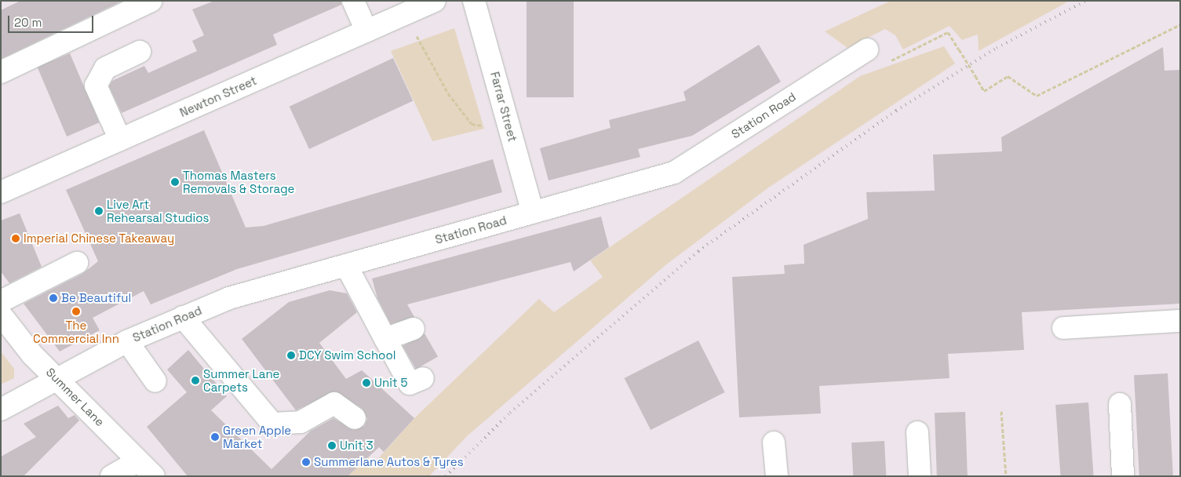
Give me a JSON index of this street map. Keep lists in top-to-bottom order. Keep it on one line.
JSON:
{"streets":{"street":["Newton Street","Farrar Street","Station Road","Summer Lane"]},"crossings":[["Farrar Street","Station Road"],["Station Road","Summer Lane"]],"places":["Thomas Masters Removals & Storage","Live Art Rehearsal Studios","Imperial Chinese Takeaway","Be Beautiful","The Commercial Inn","DCY Swim School","Summer Lane Carpets","Unit 5","Green Apple Market","Unit 3","Summerlane Autos & Tyres"],"scale_bar":"20 m"}
